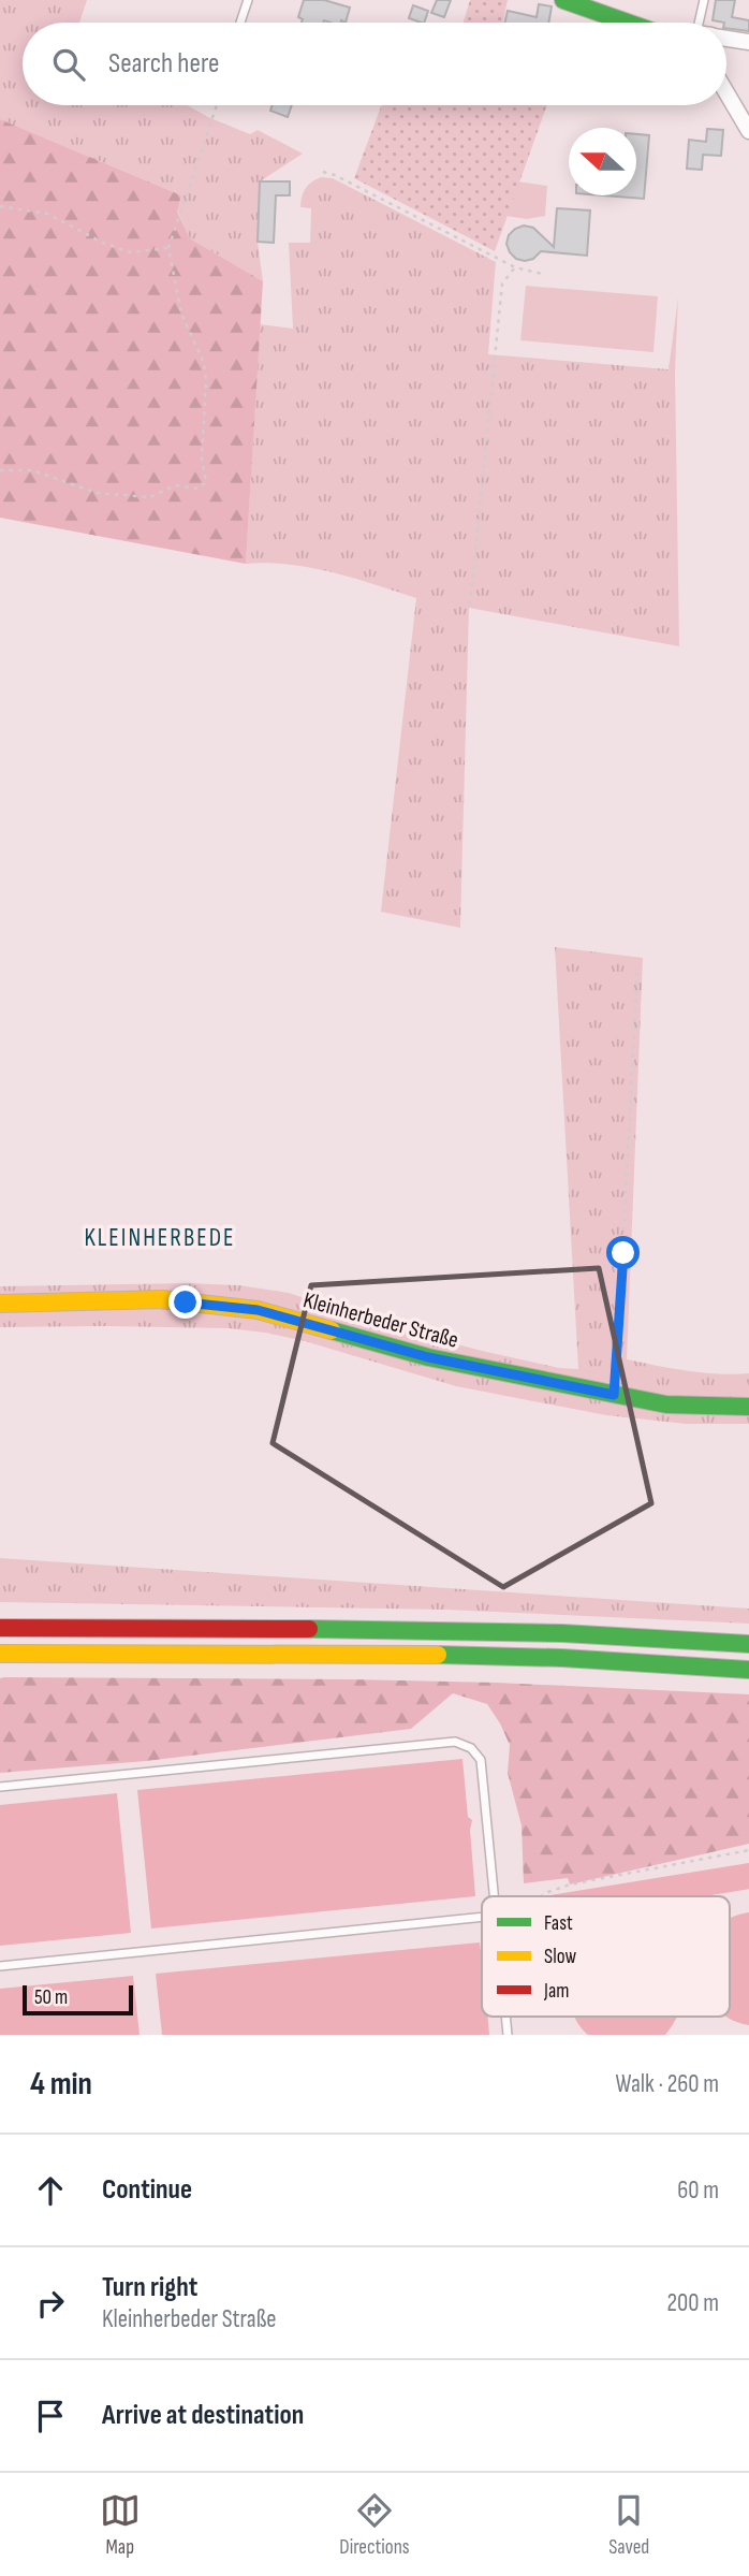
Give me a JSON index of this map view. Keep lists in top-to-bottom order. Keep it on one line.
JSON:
{"streets":{"main road":["Kleinherbeder Straße"]},"districts":["KLEINHERBEDE"],"legend":["Fast","Slow","Jam"],"scale_bar":"50 m","north":"left","page":{"search":"Search here","scale":"50 m","heading":["4 min","Walk · 260 m"],"list":[["Continue","60 m"],["Turn right","Kleinherbeder Straße","200 m"],"Arrive at destination"],"nav":["Map","Directions","Saved"]}}
